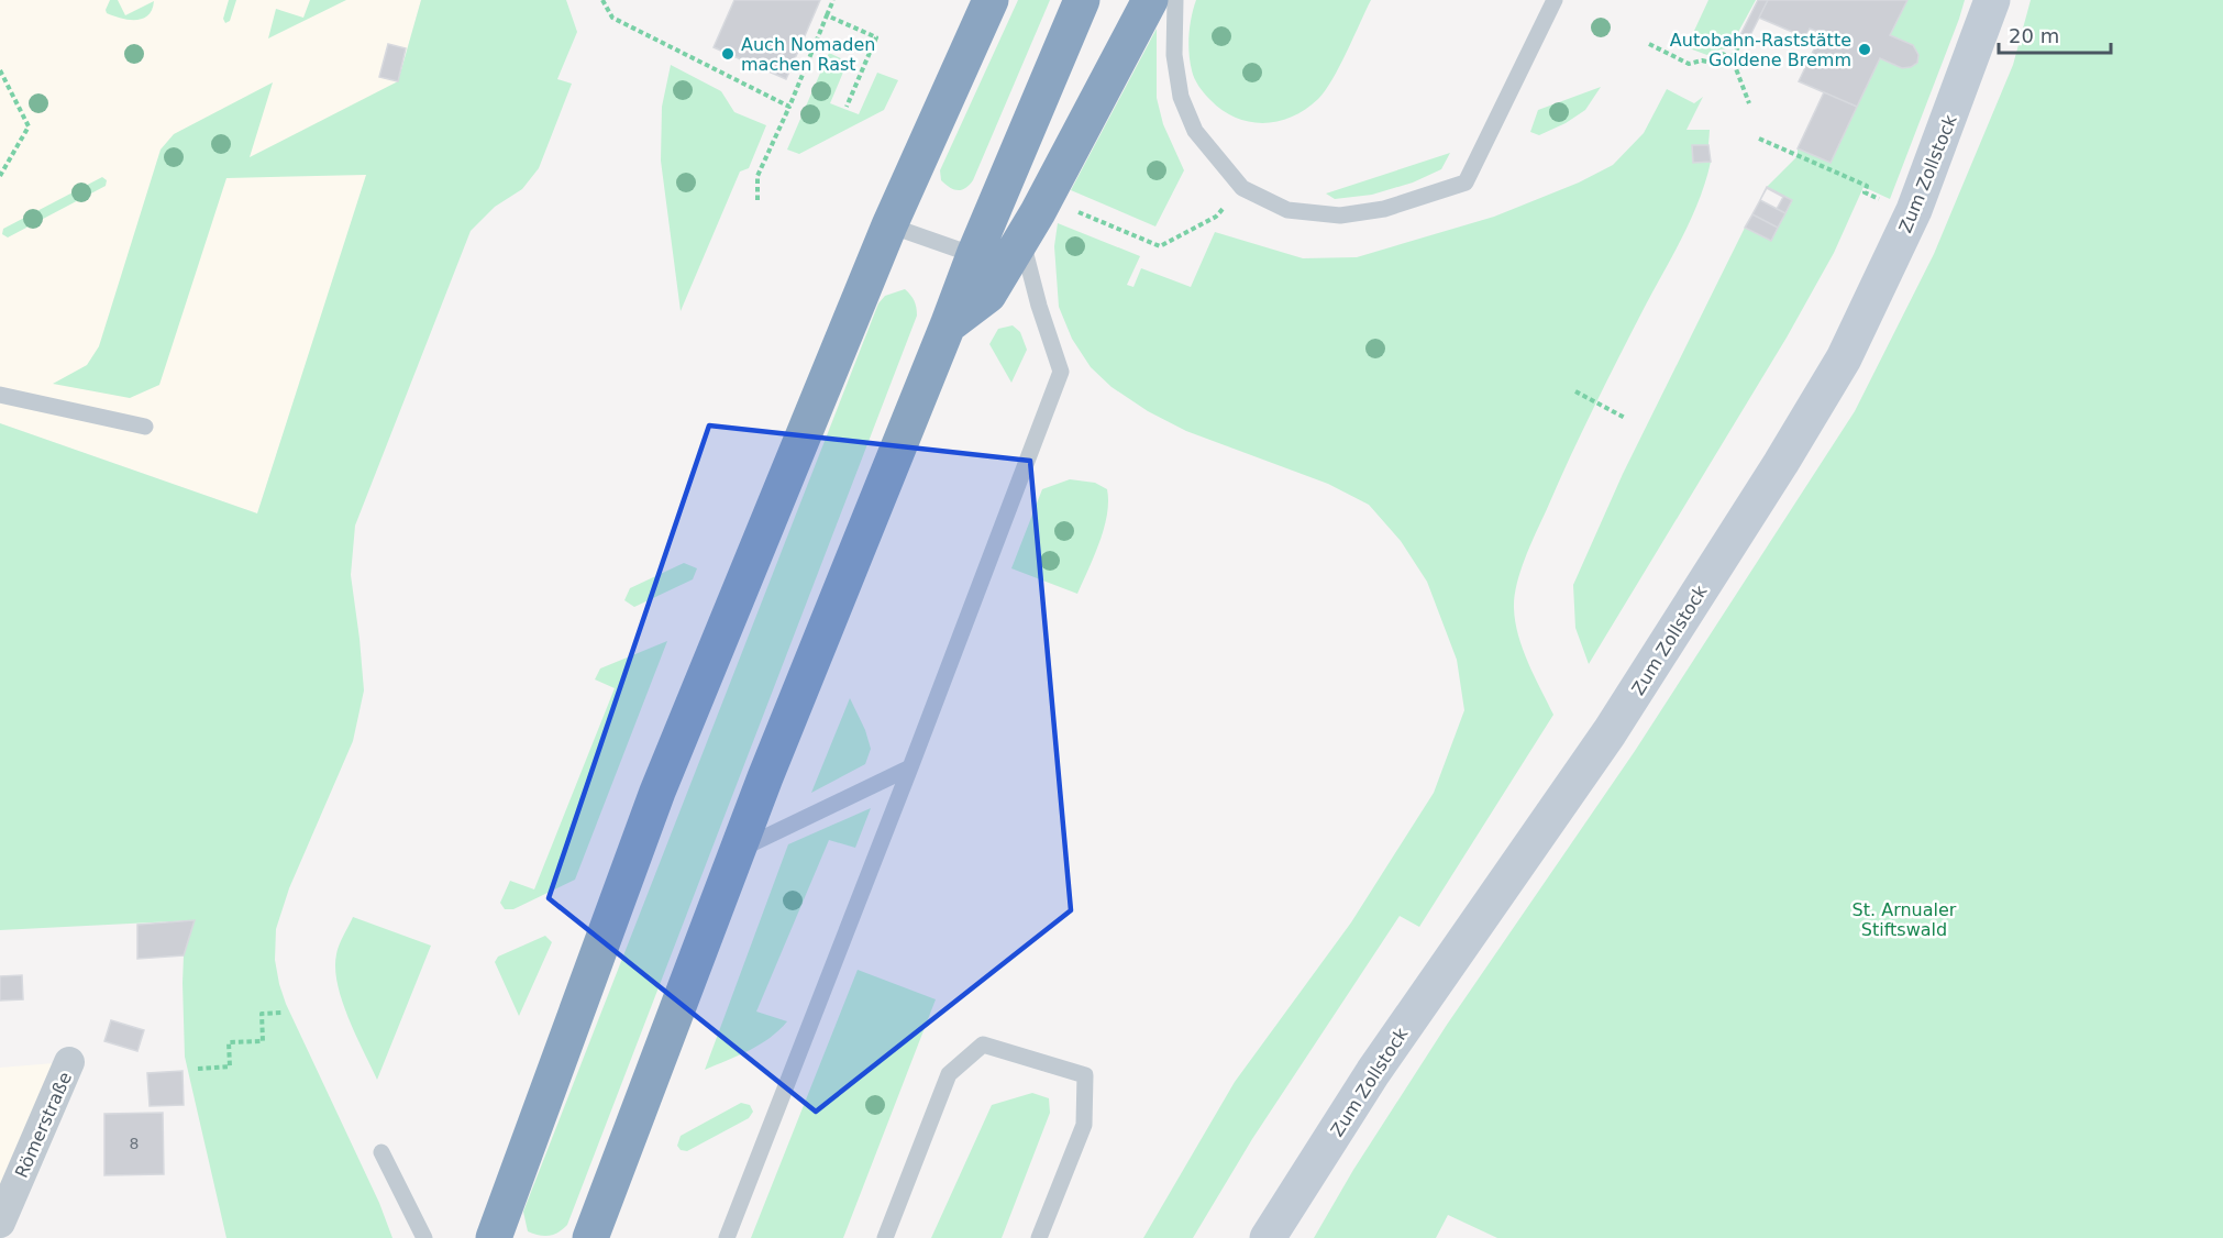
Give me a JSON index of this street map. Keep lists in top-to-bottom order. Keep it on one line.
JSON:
{"streets":{"street":["Zum Zollstock","Römerstraße"]},"parks":["St. Arnualer Stiftswald"],"places":["Autobahn-Raststätte Goldene Bremm","Auch Nomaden machen Rast"],"house_numbers":["8"],"scale_bar":"20 m"}
